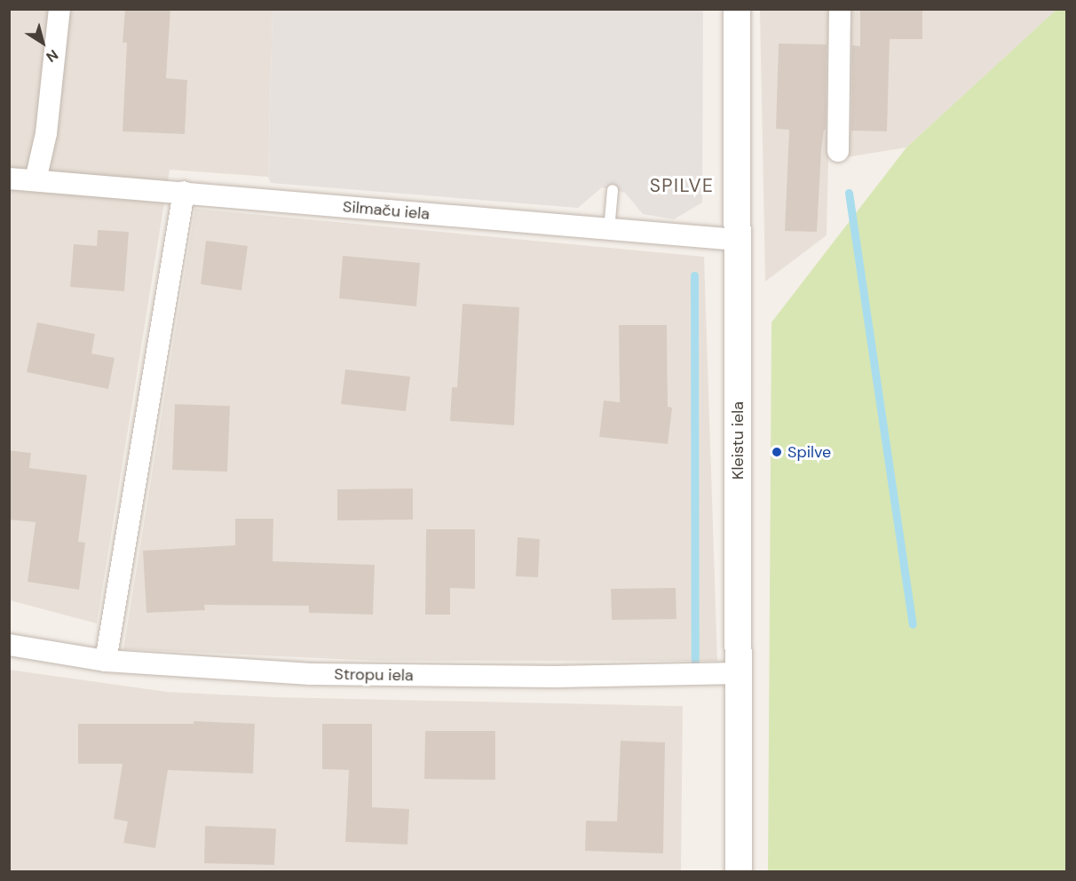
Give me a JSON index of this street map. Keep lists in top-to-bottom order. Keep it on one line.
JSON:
{"streets":{"street":["Silmaču iela","Kleistu iela","Stropu iela"]},"crossings":[["Silmaču iela","Kleistu iela"],["Kleistu iela","Stropu iela"]],"districts":["SPILVE"],"places":["Spilve"],"north":"bottom right"}
